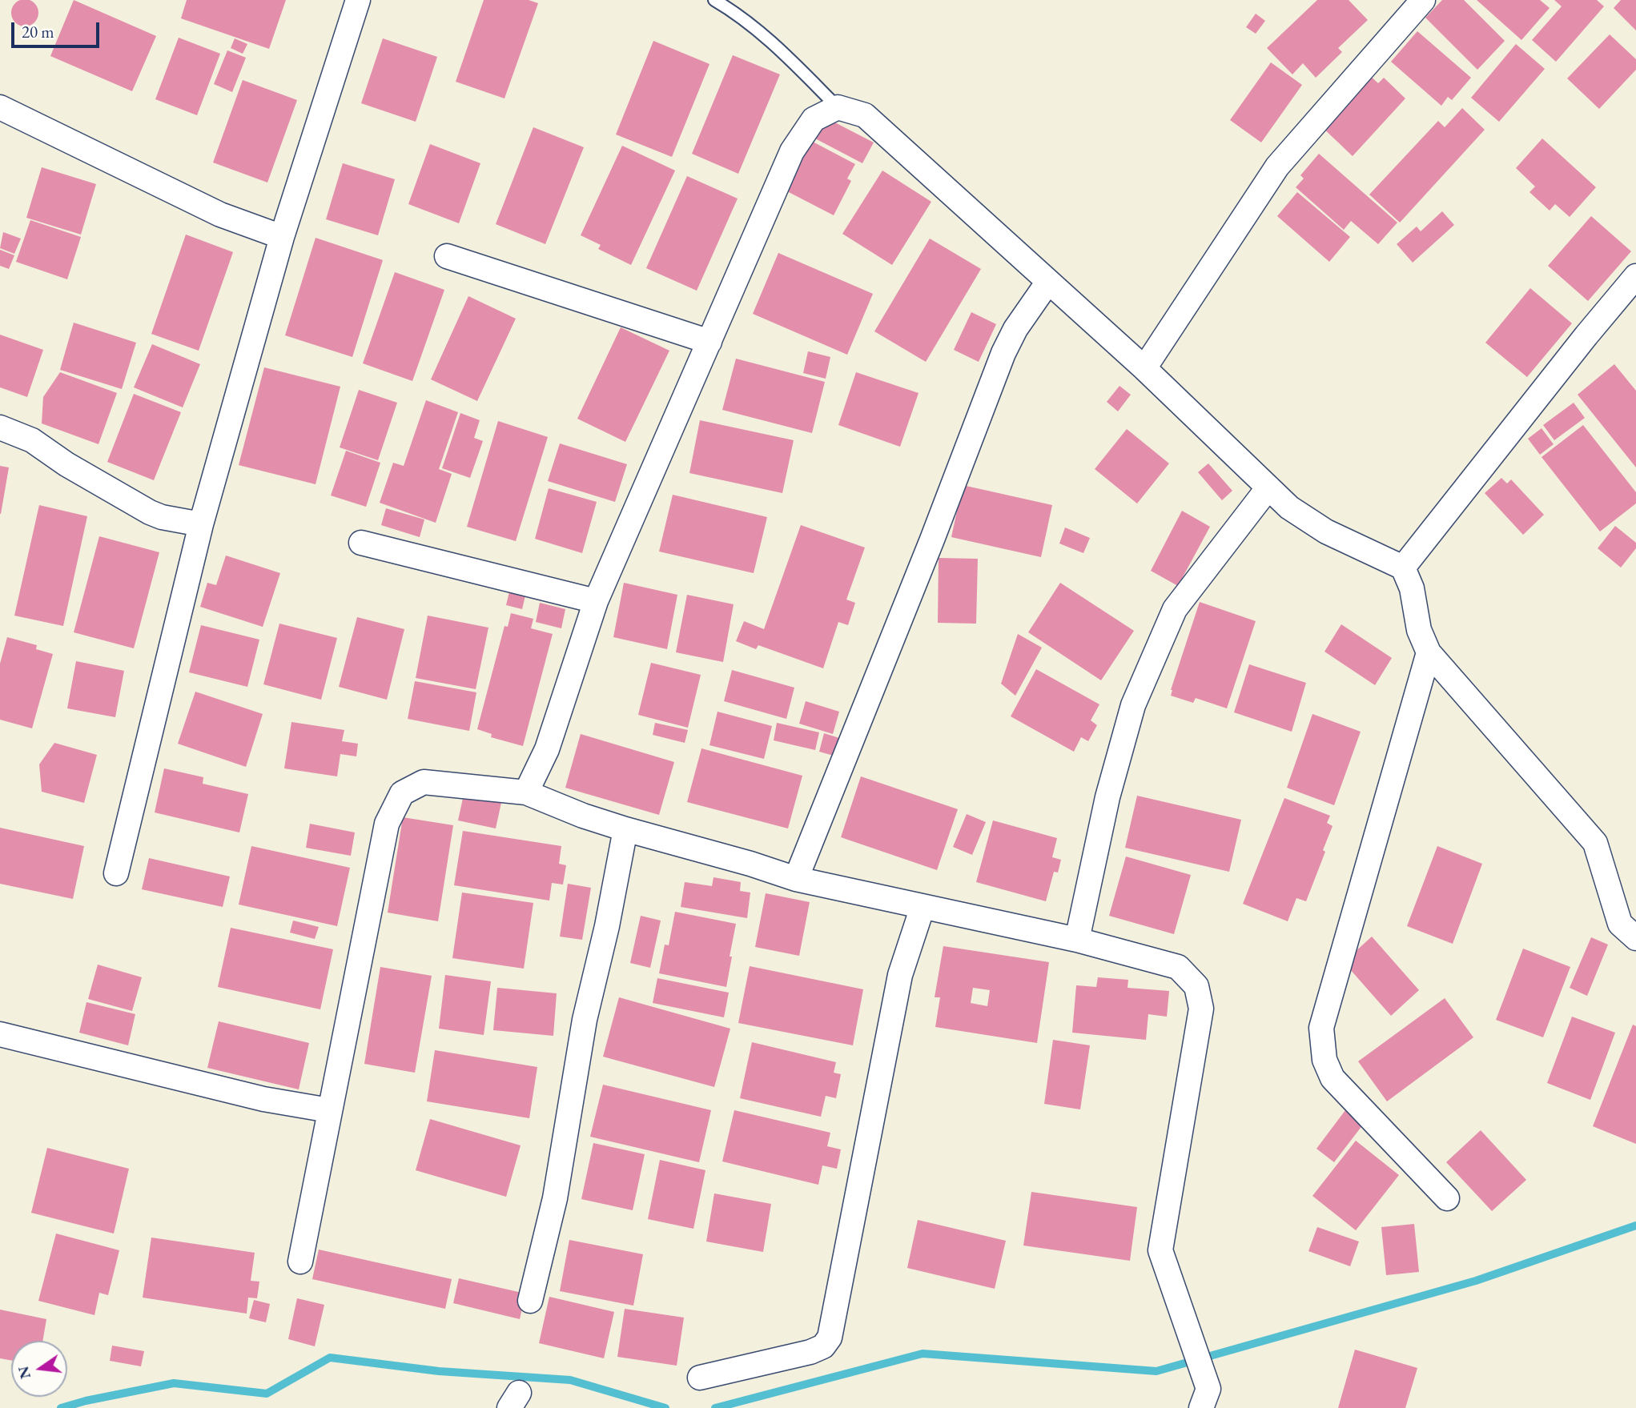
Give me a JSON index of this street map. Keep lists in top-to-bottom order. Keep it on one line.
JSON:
{"scale_bar":"20 m","north":"left"}
